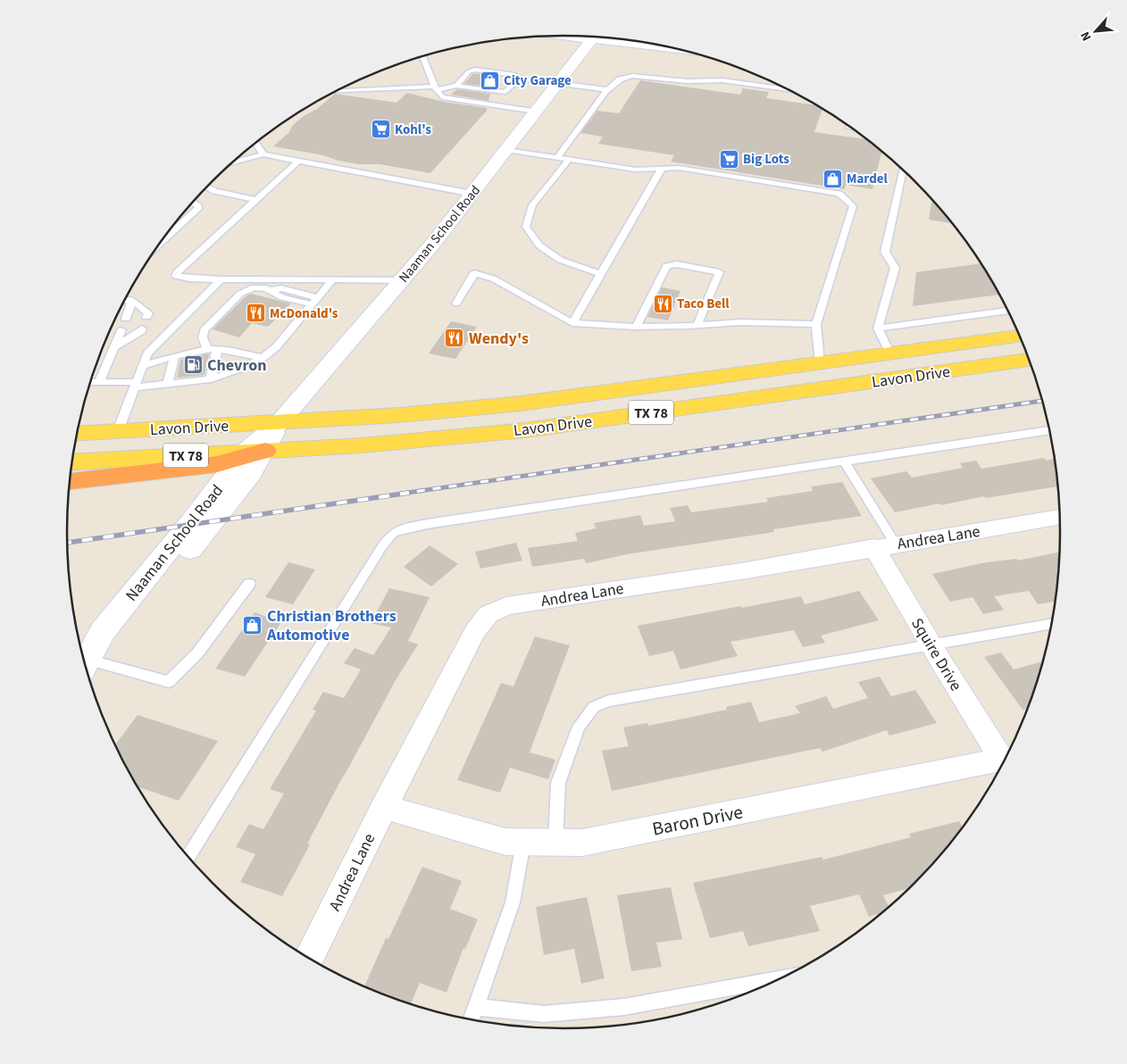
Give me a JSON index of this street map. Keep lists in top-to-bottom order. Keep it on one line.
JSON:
{"streets":{"main road":["Naaman School Road","Lavon Drive","TX 78"],"street":["Andrea Lane","Squire Drive","Baron Drive"]},"crossings":[["Naaman School Road","Lavon Drive"],["Andrea Lane","Squire Drive"],["Andrea Lane","Baron Drive"]],"places":{"shop":["City Garage","Mardel","Christian Brothers Automotive"],"supermarket":["Kohl's","Big Lots"],"restaurant":["Taco Bell","McDonald's","Wendy's"],"fuel station":["Chevron"]},"north":"bottom left"}
